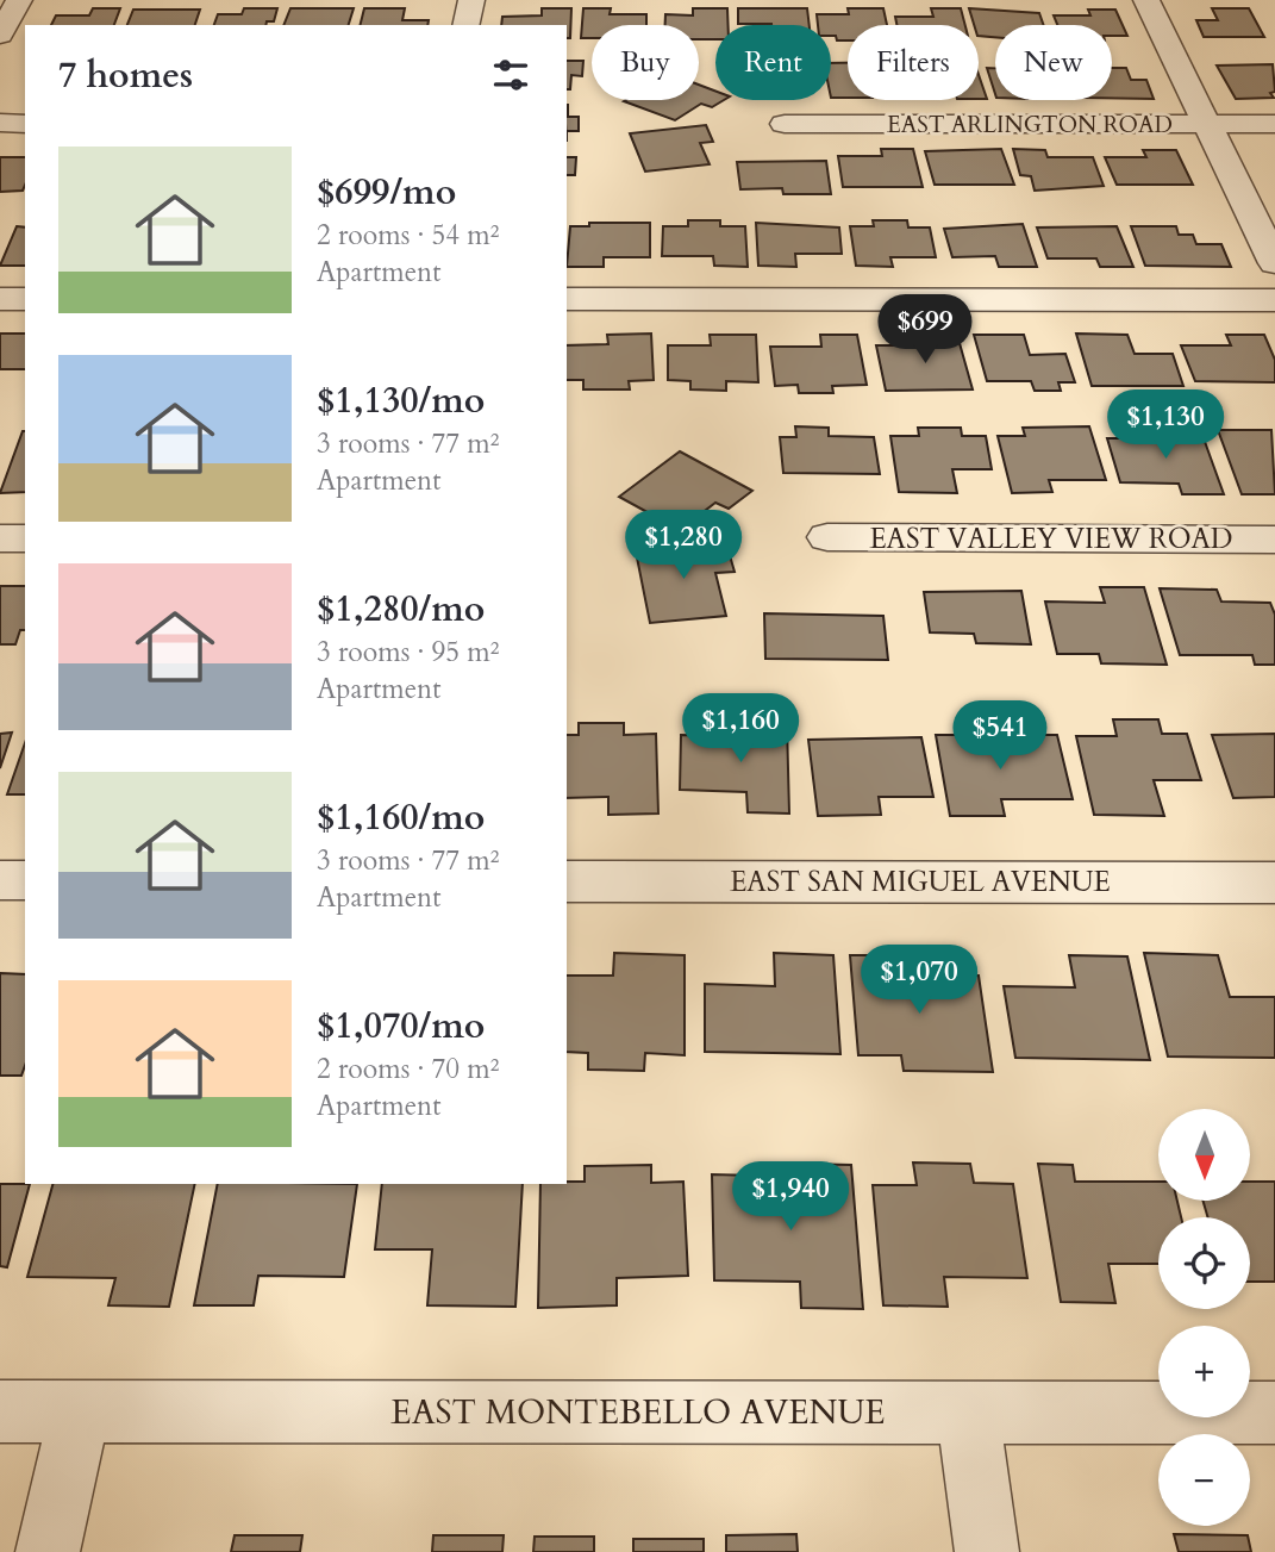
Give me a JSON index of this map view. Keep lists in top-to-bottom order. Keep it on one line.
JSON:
{"streets":{"street":["EAST ARLINGTON ROAD","EAST VALLEY VIEW ROAD","EAST SAN MIGUEL AVENUE","EAST MONTEBELLO AVENUE"]},"north":"bottom","page":{"chip":["Buy","Rent","Filters","New"],"heading":"7 homes","list":[{"name":"$699/mo","note":"2 rooms · 54 m² · Apartment"},{"name":"$1,130/mo","note":"3 rooms · 77 m² · Apartment"},{"name":"$1,280/mo","note":"3 rooms · 95 m² · Apartment"},{"name":"$1,160/mo","note":"3 rooms · 77 m² · Apartment"},{"name":"$1,070/mo","note":"2 rooms · 70 m² · Apartment"}],"price":["$699","$1,130","$1,280","$1,160","$541","$1,070","$1,940"],"map_buttons":["+","−"]}}
